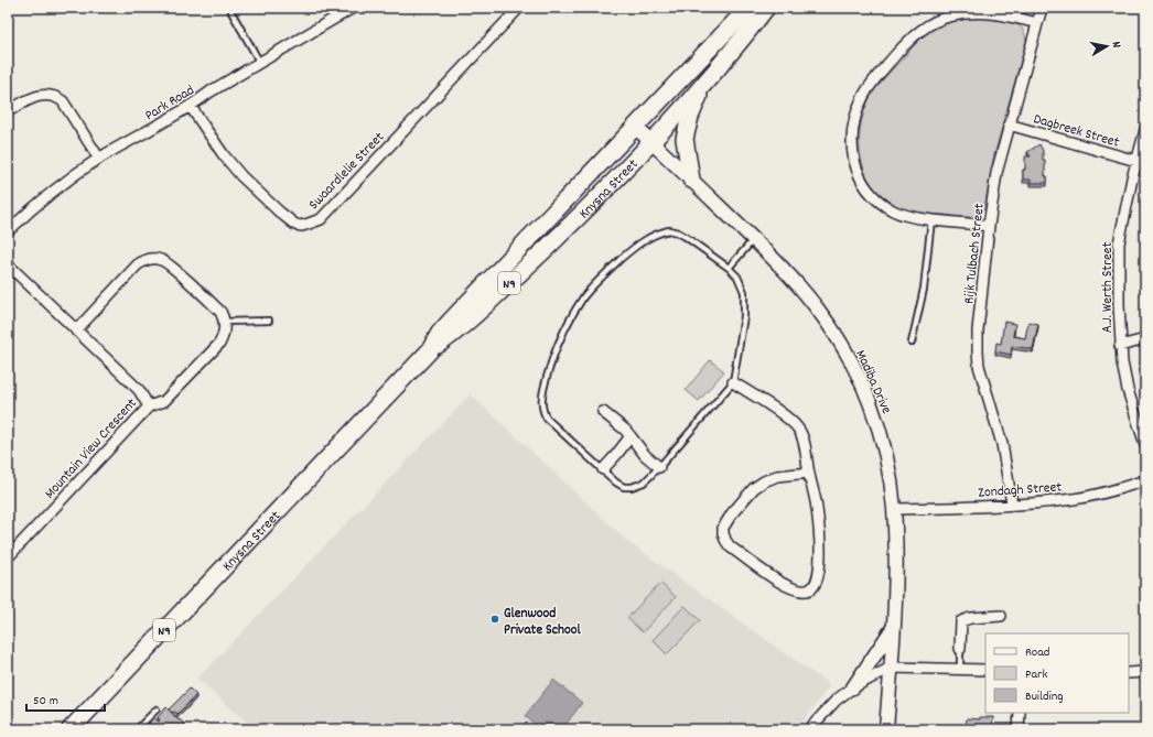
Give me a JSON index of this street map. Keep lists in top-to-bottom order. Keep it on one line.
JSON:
{"streets":{"highway":["Knysna Street","N9"],"street":["Park Road","Dagbreek Street","Swaardlelie Street","Rijk Tulbach Street","A.J. Werth Street","Madiba Drive","Mountain View Crescent","Zondagh Street"]},"crossings":[["Park Road","Swaardlelie Street"],["Dagbreek Street","Rijk Tulbach Street"],["Dagbreek Street","A.J. Werth Street"],["Knysna Street","Madiba Drive"],["Rijk Tulbach Street","Zondagh Street"],["Madiba Drive","Zondagh Street"]],"places":["Glenwood Private School"],"legend":["Road","Park","Building"],"scale_bar":"50 m","north":"right"}
